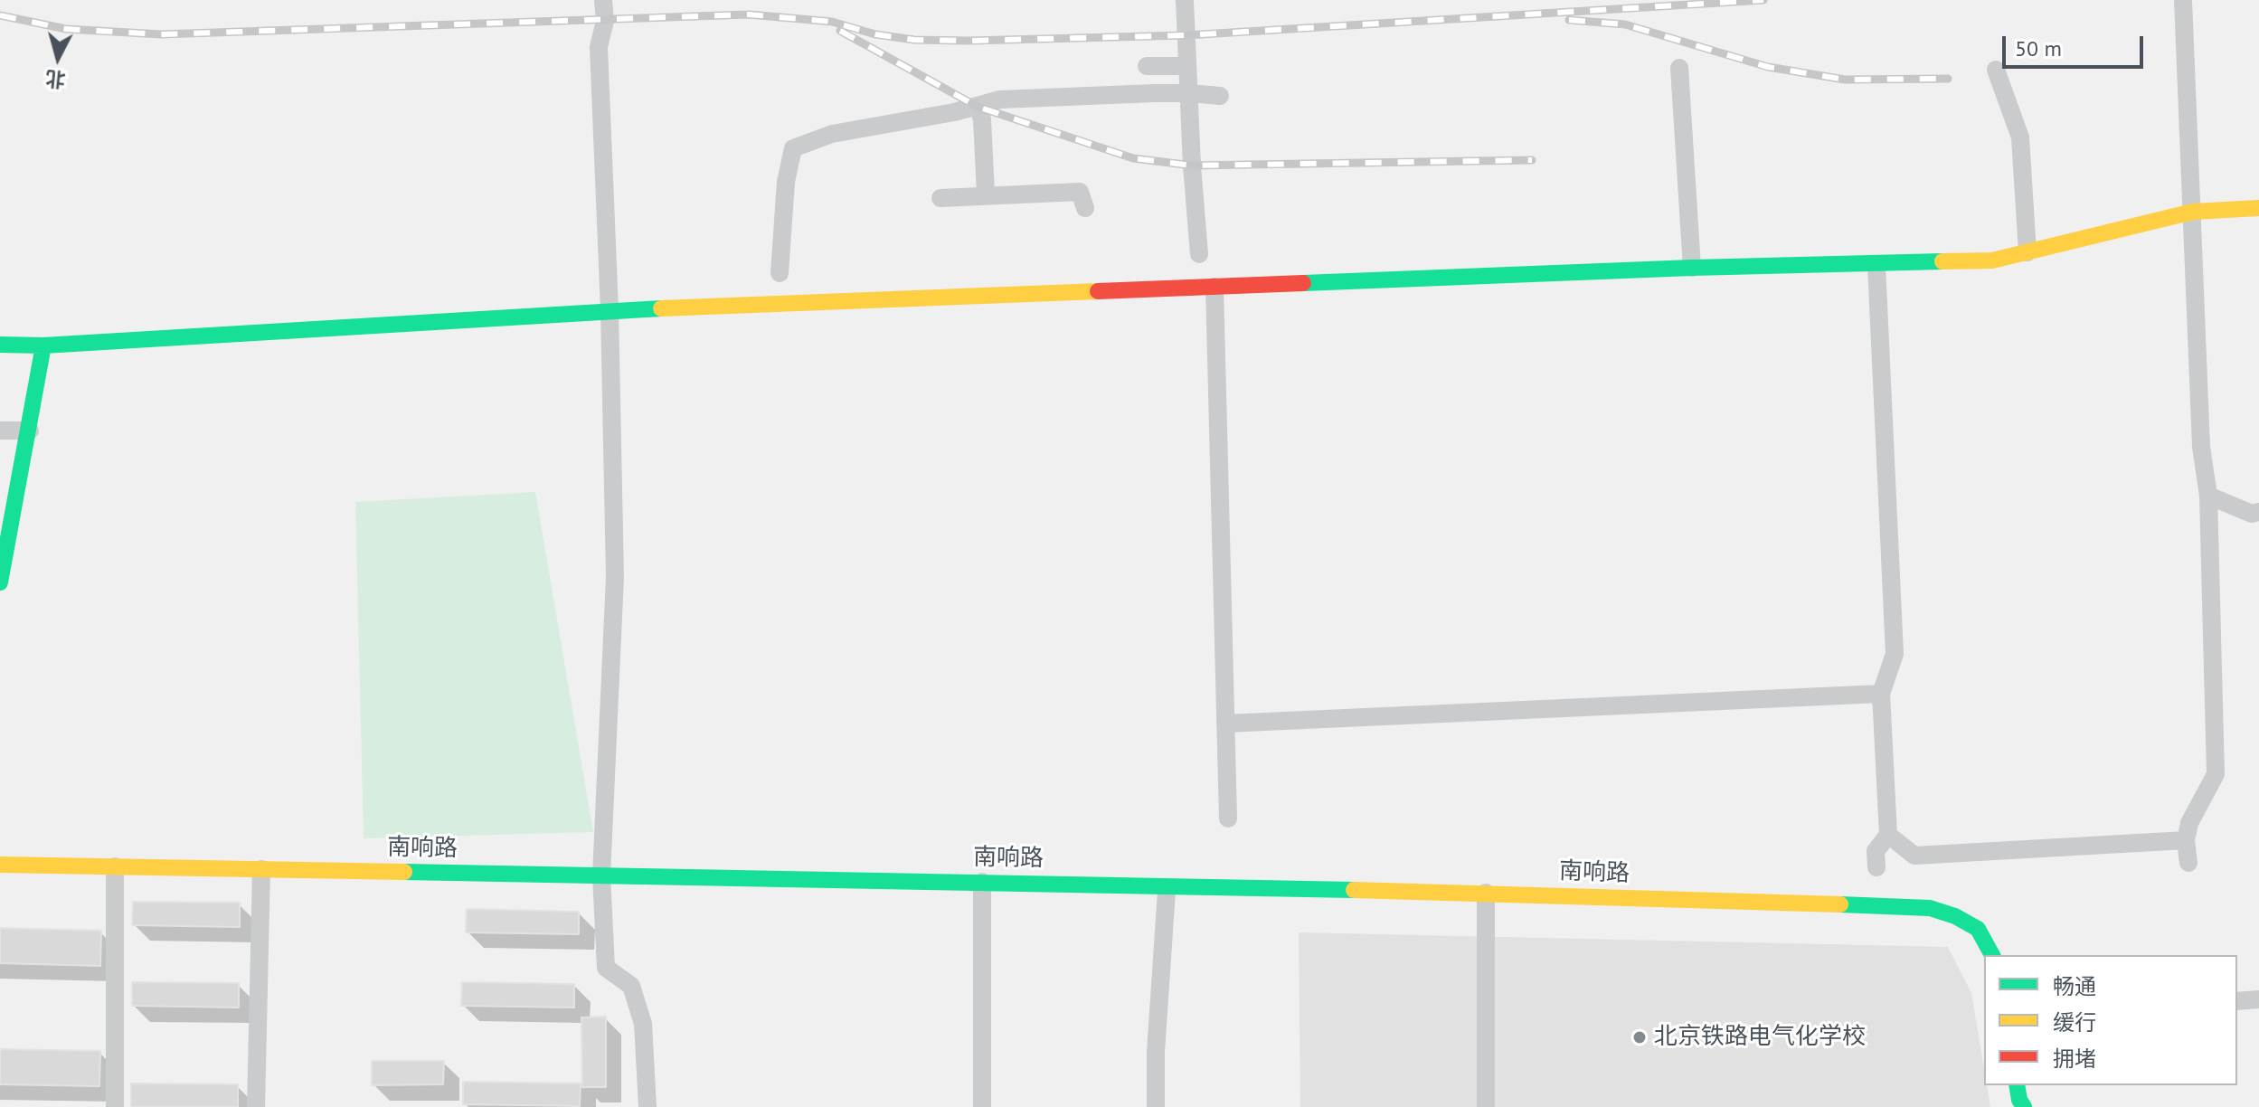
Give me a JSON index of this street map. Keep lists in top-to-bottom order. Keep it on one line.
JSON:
{"streets":{"street":["南响路"]},"places":["北京铁路电气化学校"],"legend":["畅通","缓行","拥堵"],"scale_bar":"50 m","north":"bottom"}
